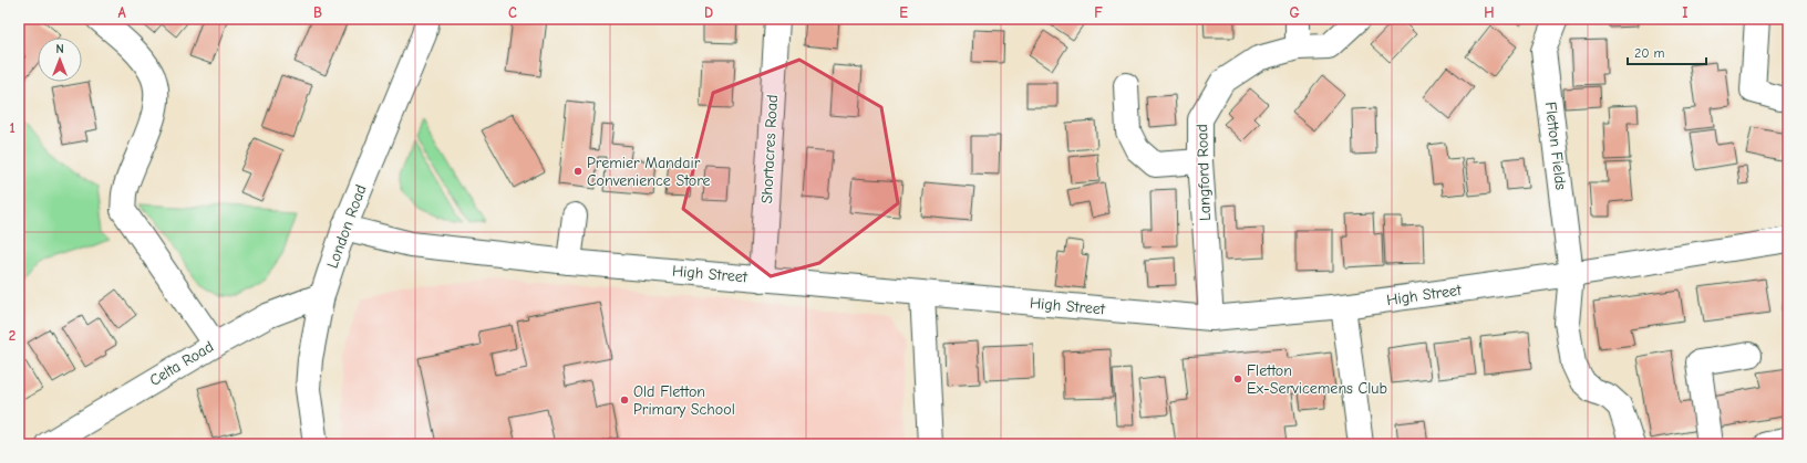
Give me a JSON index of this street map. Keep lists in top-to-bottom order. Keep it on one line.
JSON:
{"streets":{"street":["Fletton Fields","Shortacres Road","Langford Road","London Road","High Street","Celta Road"]},"crossings":[["Fletton Fields","High Street"],["Shortacres Road","High Street"],["Langford Road","High Street"],["London Road","High Street"],["London Road","Celta Road"]],"places":["Premier Mandair Convenience Store","Fletton Ex-Servicemens Club","Old Fletton Primary School"],"scale_bar":"20 m","north":"top","grid":{"columns":["A","B","C","D","E","F","G","H","I"],"rows":["1","2"]}}
